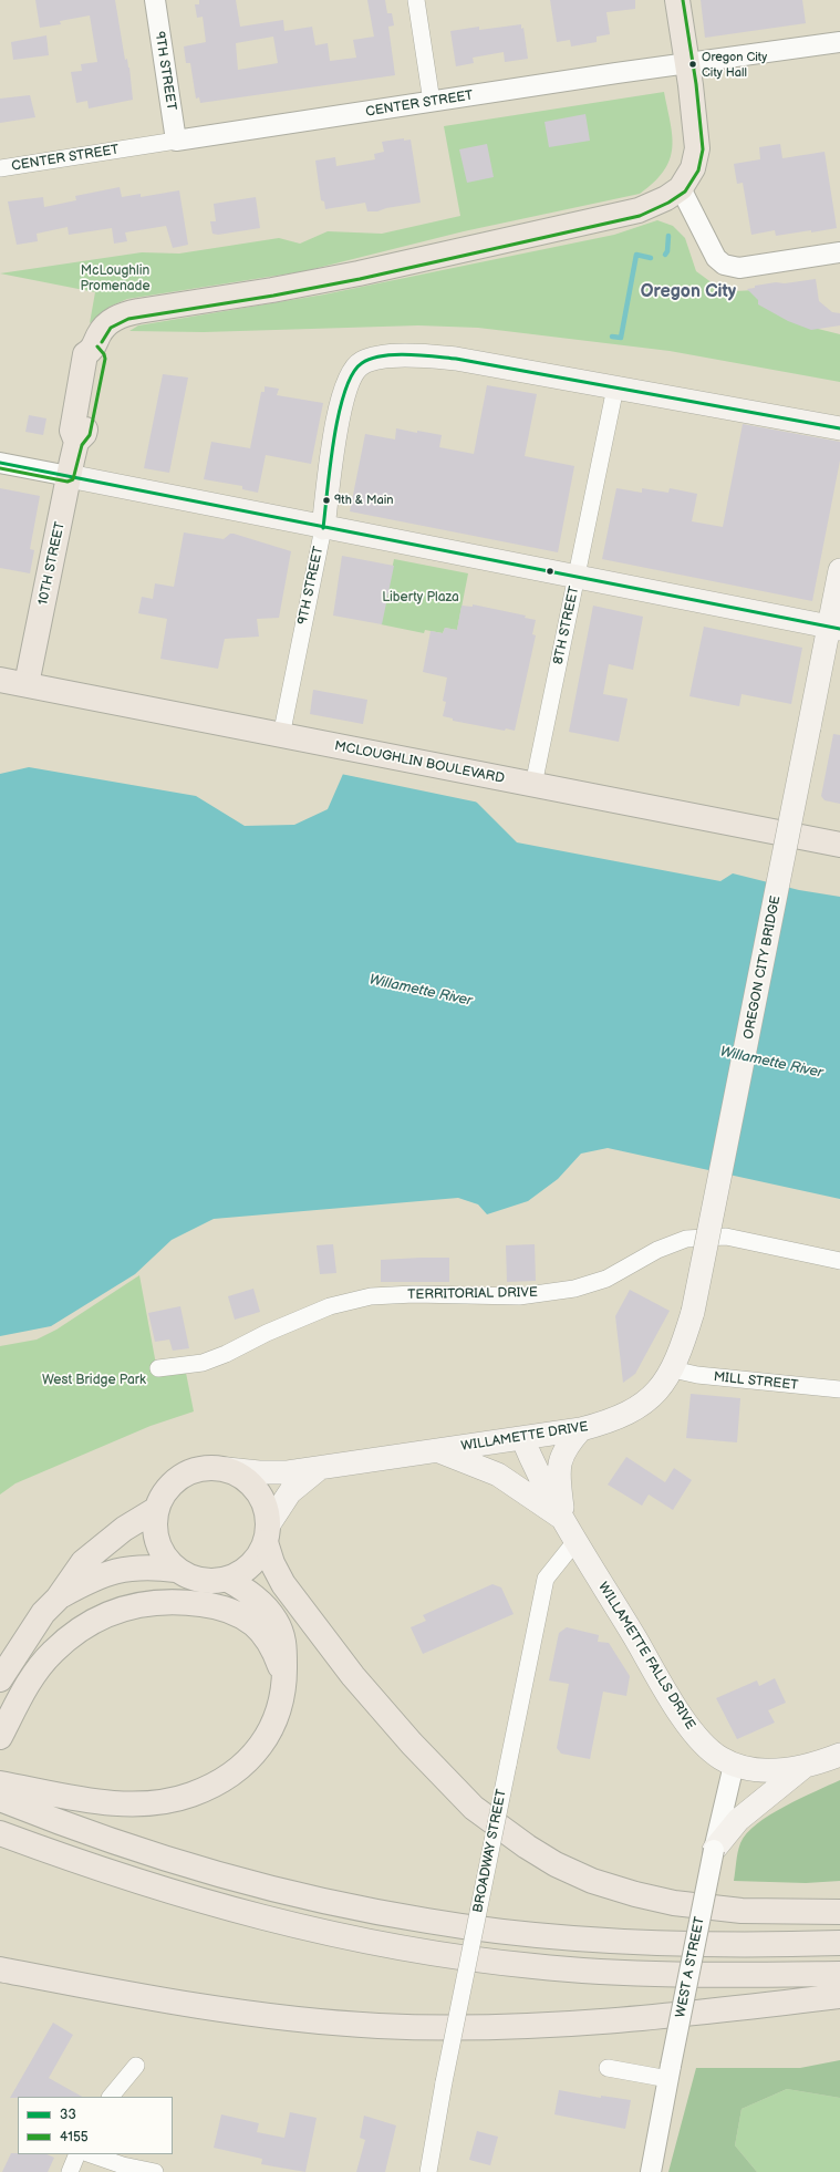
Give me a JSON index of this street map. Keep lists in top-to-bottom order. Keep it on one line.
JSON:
{"streets":{"main road":["9TH STREET","10TH STREET","MCLOUGHLIN BOULEVARD","OREGON CITY BRIDGE","WILLAMETTE DRIVE","WILLAMETTE FALLS DRIVE"],"street":["CENTER STREET","8TH STREET","TERRITORIAL DRIVE","MILL STREET","BROADWAY STREET","WEST A STREET"]},"crossings":[["9TH STREET","CENTER STREET"],["9TH STREET","8TH STREET"],["9TH STREET","MCLOUGHLIN BOULEVARD"],["10TH STREET","MCLOUGHLIN BOULEVARD"],["8TH STREET","MCLOUGHLIN BOULEVARD"],["OREGON CITY BRIDGE","WILLAMETTE DRIVE"],["MILL STREET","WILLAMETTE DRIVE"],["WILLAMETTE DRIVE","WILLAMETTE FALLS DRIVE"],["WILLAMETTE FALLS DRIVE","BROADWAY STREET"],["WILLAMETTE FALLS DRIVE","WEST A STREET"]],"districts":["Oregon City"],"water":["Willamette River"],"parks":["McLoughlin Promenade","Liberty Plaza","West Bridge Park"],"places":["Oregon City City Hall","9th & Main"],"lines":["transit line 4155","transit line 33"],"legend":["33","4155"]}
